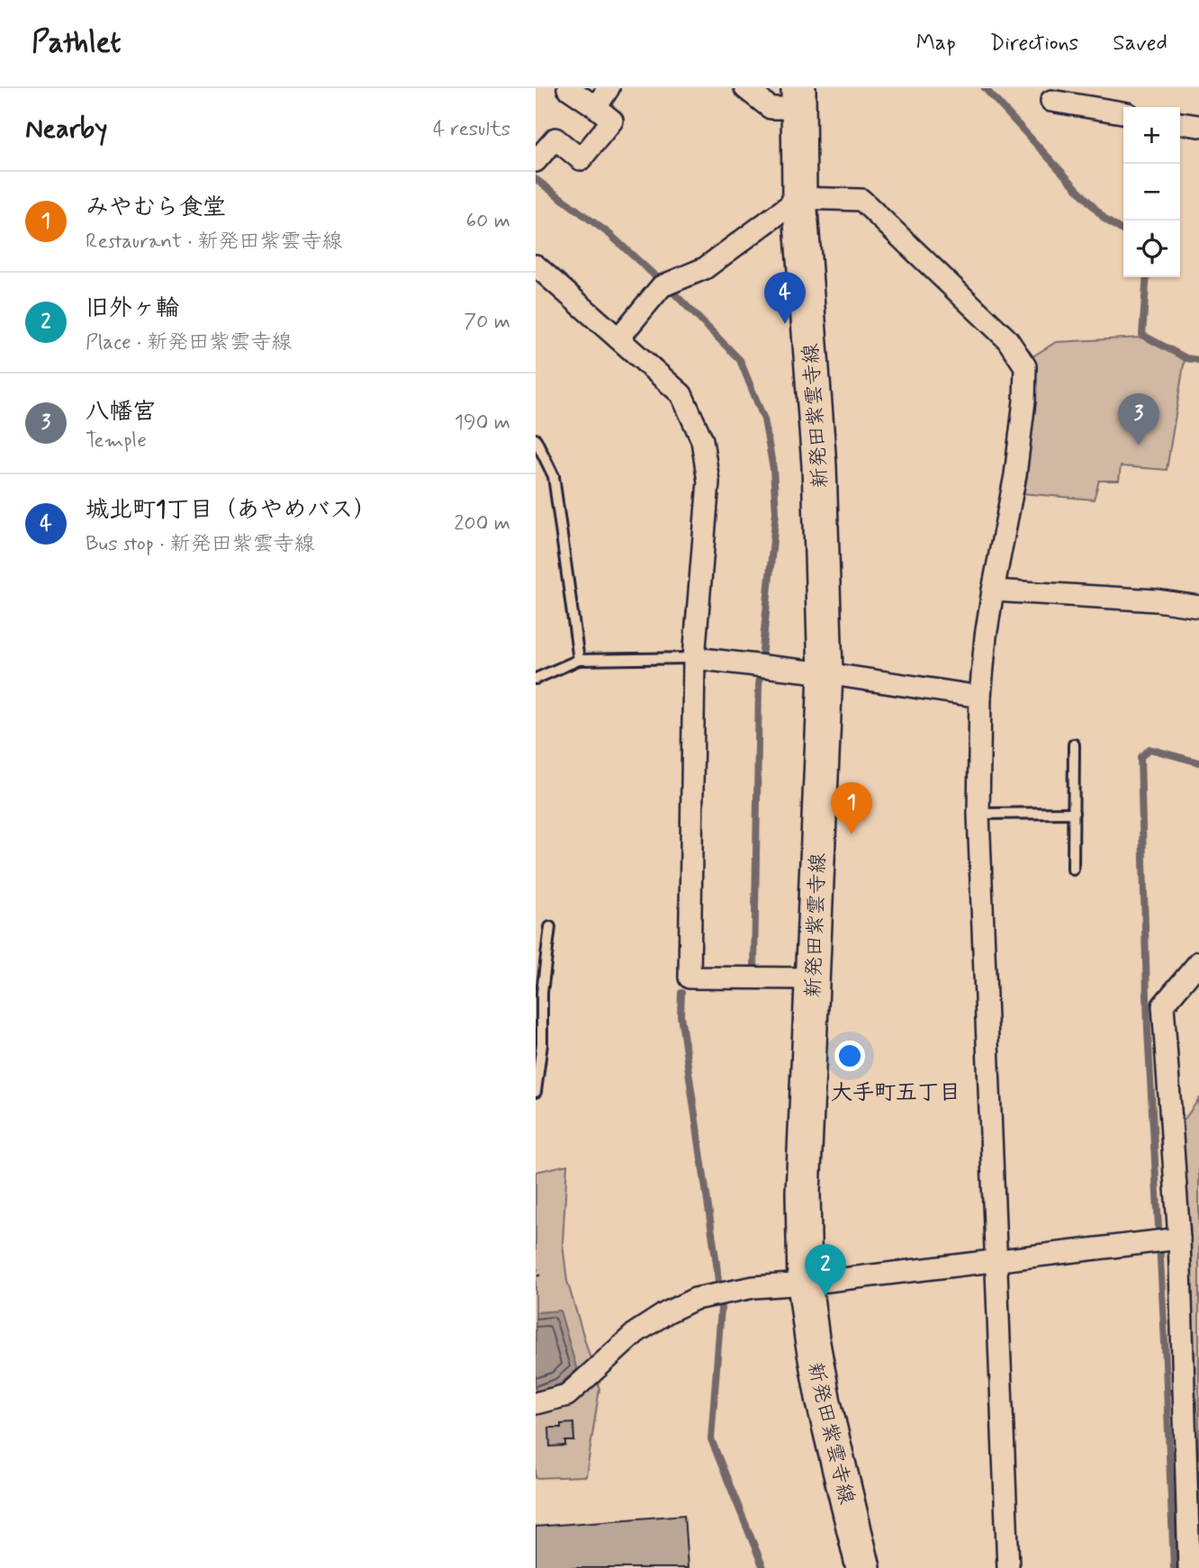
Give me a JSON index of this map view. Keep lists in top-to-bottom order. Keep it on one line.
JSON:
{"streets":{"main road":["新発田紫雲寺線"]},"districts":["大手町五丁目"],"page":{"header":"Pathlet","nav":["Map","Directions","Saved"],"heading":["Nearby","4 results"],"map_buttons":["+","−"],"list":[{"mark":"1","name":"みやむら食堂","note":"Restaurant · 新発田紫雲寺線","value":"60 m"},{"mark":"2","name":"旧外ヶ輪","note":"Place · 新発田紫雲寺線","value":"70 m"},{"mark":"3","name":"八幡宮","note":"Temple","value":"190 m"},{"mark":"4","name":"城北町1丁目（あやめバス）","note":"Bus stop · 新発田紫雲寺線","value":"200 m"}],"pins":["4","3","1","2"]}}
